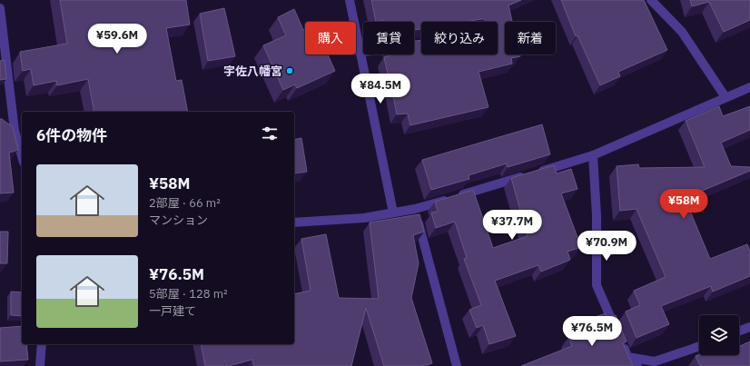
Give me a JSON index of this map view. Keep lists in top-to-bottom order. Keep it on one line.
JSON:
{"places":["宇佐八幡宮"],"page":{"chip":["購入","賃貸","絞り込み","新着"],"price":["¥59.6M","¥84.5M","¥58M","¥37.7M","¥70.9M","¥76.5M"],"heading":"6件の物件","list":[{"name":"¥58M","note":"2部屋 · 66 m² · マンション"},{"name":"¥76.5M","note":"5部屋 · 128 m² · 一戸建て"}]}}
